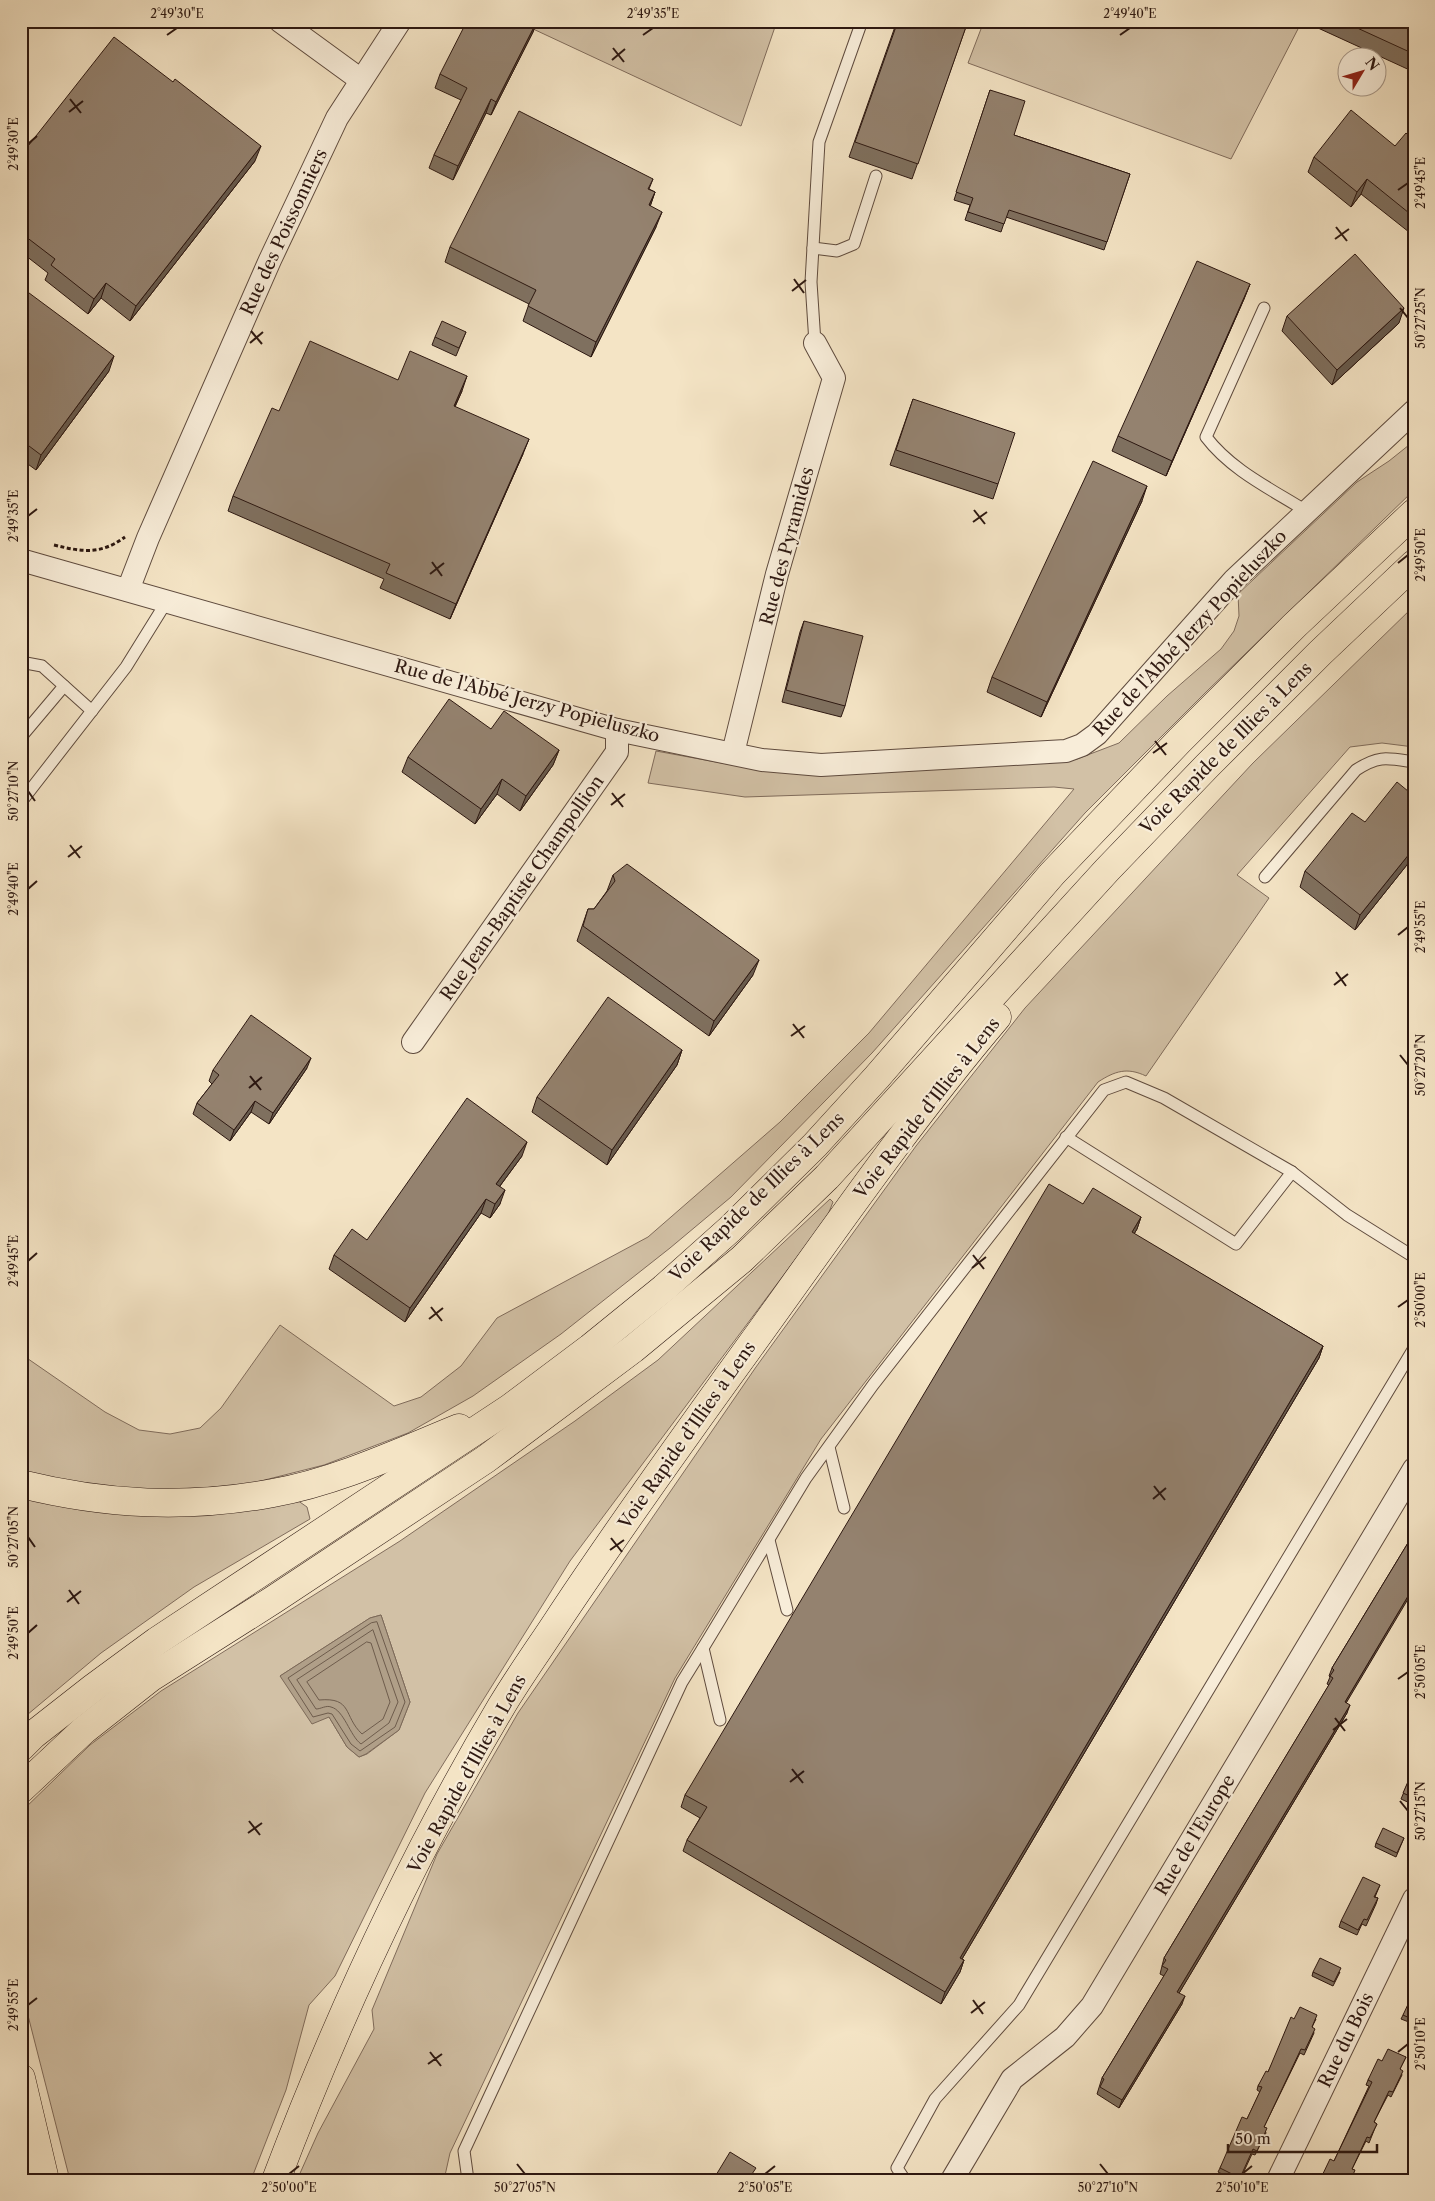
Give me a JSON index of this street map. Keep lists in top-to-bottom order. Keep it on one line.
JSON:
{"streets":{"highway":["Voie Rapide de Illies à Lens","Voie Rapide d’Illies à Lens"],"street":["Rue des Poissonniers","Rue des Pyramides","Rue de l'Abbé Jerzy Popieluszko","Rue Jean-Baptiste Champollion","Rue de l'Europe","Rue du Bois"]},"crossings":[["Rue des Poissonniers","Rue de l'Abbé Jerzy Popieluszko"],["Rue des Pyramides","Rue de l'Abbé Jerzy Popieluszko"],["Rue de l'Abbé Jerzy Popieluszko","Rue Jean-Baptiste Champollion"],["Voie Rapide de Illies à Lens","Voie Rapide d’Illies à Lens"]],"scale_bar":"50 m","north":"top right","coordinates":["2°49'30\"E","2°49'35\"E","2°49'40\"E","2°49'45\"E","50°27'25\"N","2°49'50\"E","50°27'10\"N","2°49'55\"E","50°27'20\"N","2°50'00\"E","50°27'05\"N","2°50'05\"E","50°27'15\"N","2°50'10\"E"]}
